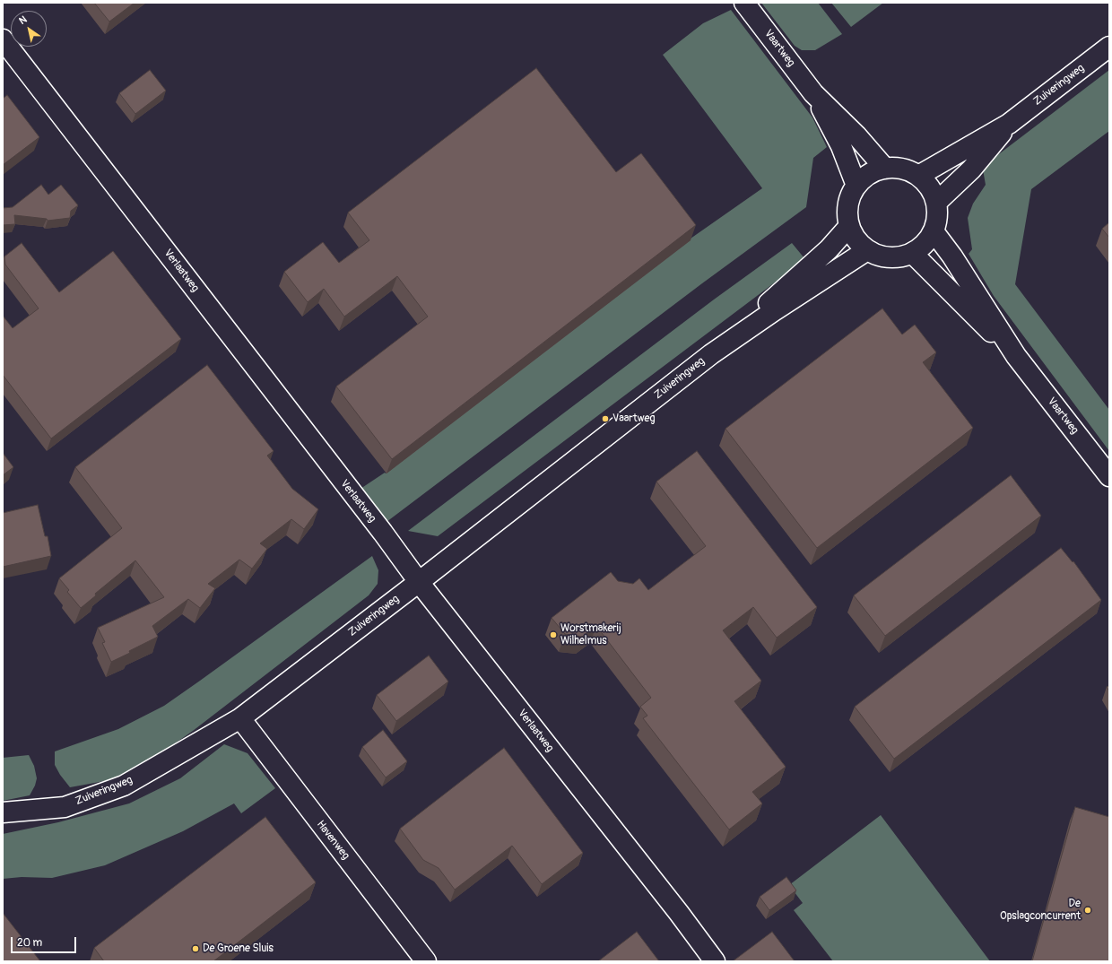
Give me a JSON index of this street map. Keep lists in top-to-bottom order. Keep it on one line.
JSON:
{"streets":{"street":["Vaartweg","Zuiveringweg","Verlaatweg","Havenweg"]},"crossings":[["Vaartweg","Zuiveringweg"],["Zuiveringweg","Verlaatweg"],["Zuiveringweg","Havenweg"]],"places":["Vaartweg","Worstmakerij Wilhelmus","De Opslagconcurrent","De Groene Sluis"],"scale_bar":"20 m","north":"top left"}
